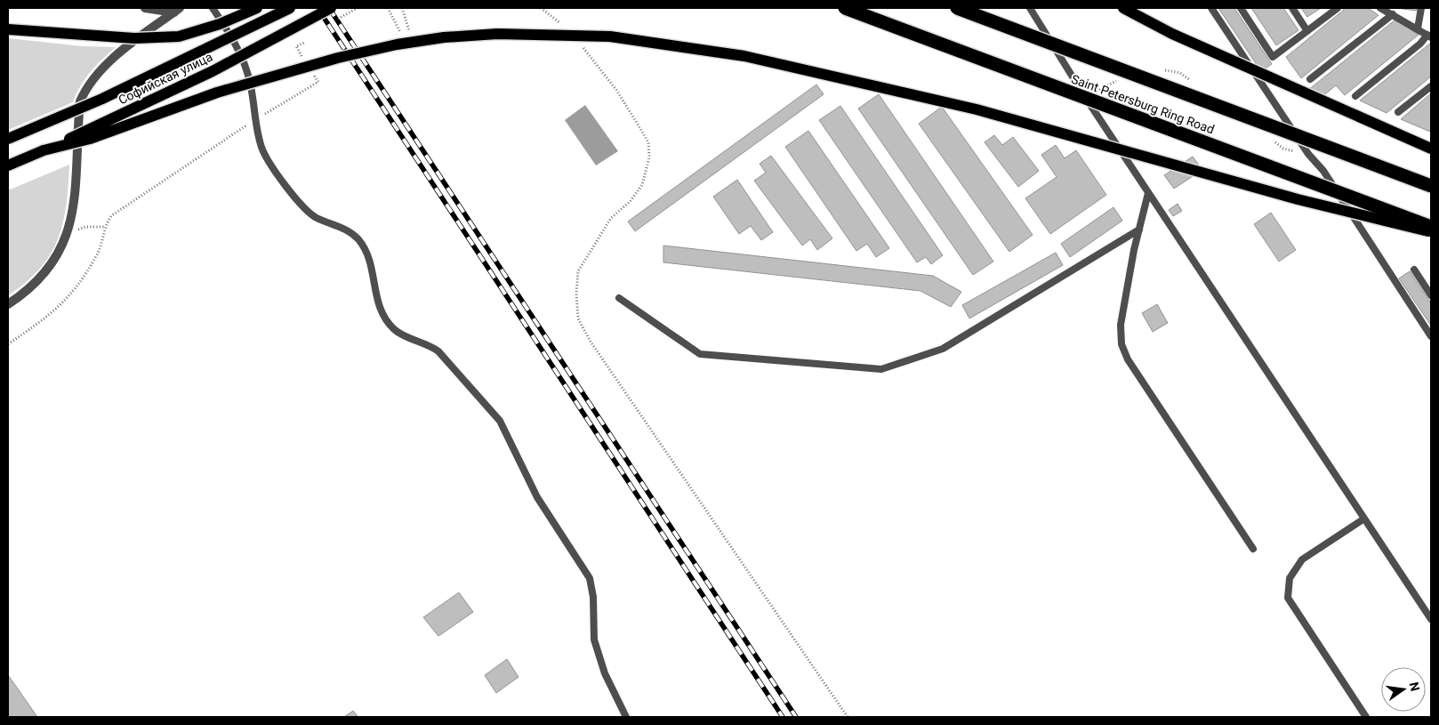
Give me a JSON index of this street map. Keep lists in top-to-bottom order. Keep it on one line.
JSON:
{"streets":{"highway":["Saint Petersburg Ring Road"],"main road":["Софийская улица"]},"north":"right"}
